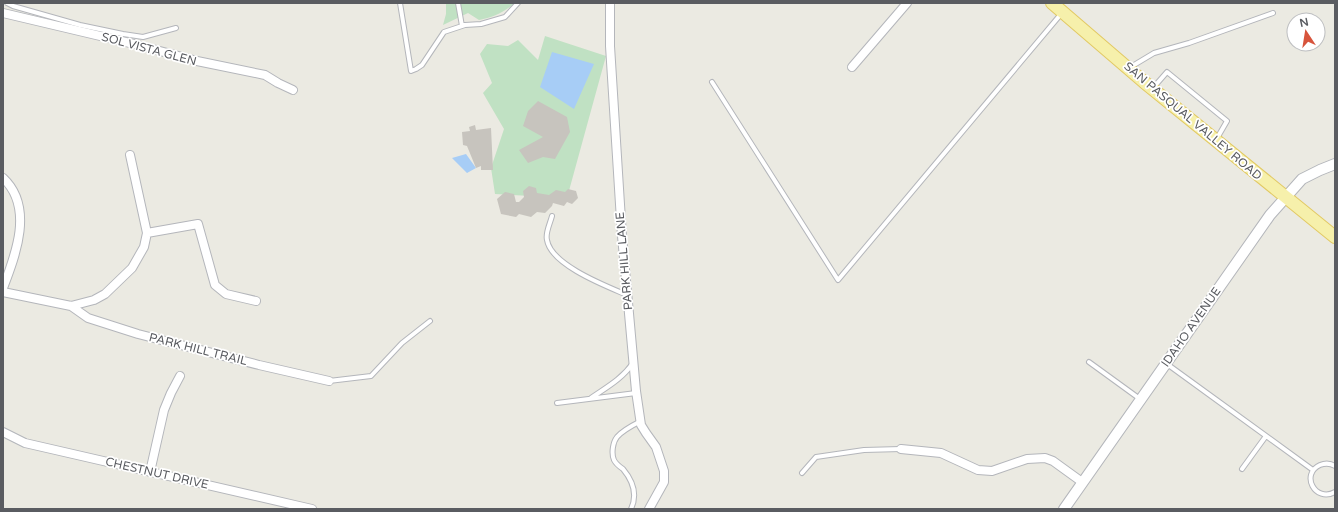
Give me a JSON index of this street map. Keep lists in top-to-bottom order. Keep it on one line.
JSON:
{"streets":{"main road":["SAN PASQUAL VALLEY ROAD"],"street":["SOL VISTA GLEN","PARK HILL LANE","IDAHO AVENUE","PARK HILL TRAIL","CHESTNUT DRIVE"]},"crossings":[["SAN PASQUAL VALLEY ROAD","IDAHO AVENUE"]],"north":"top"}
